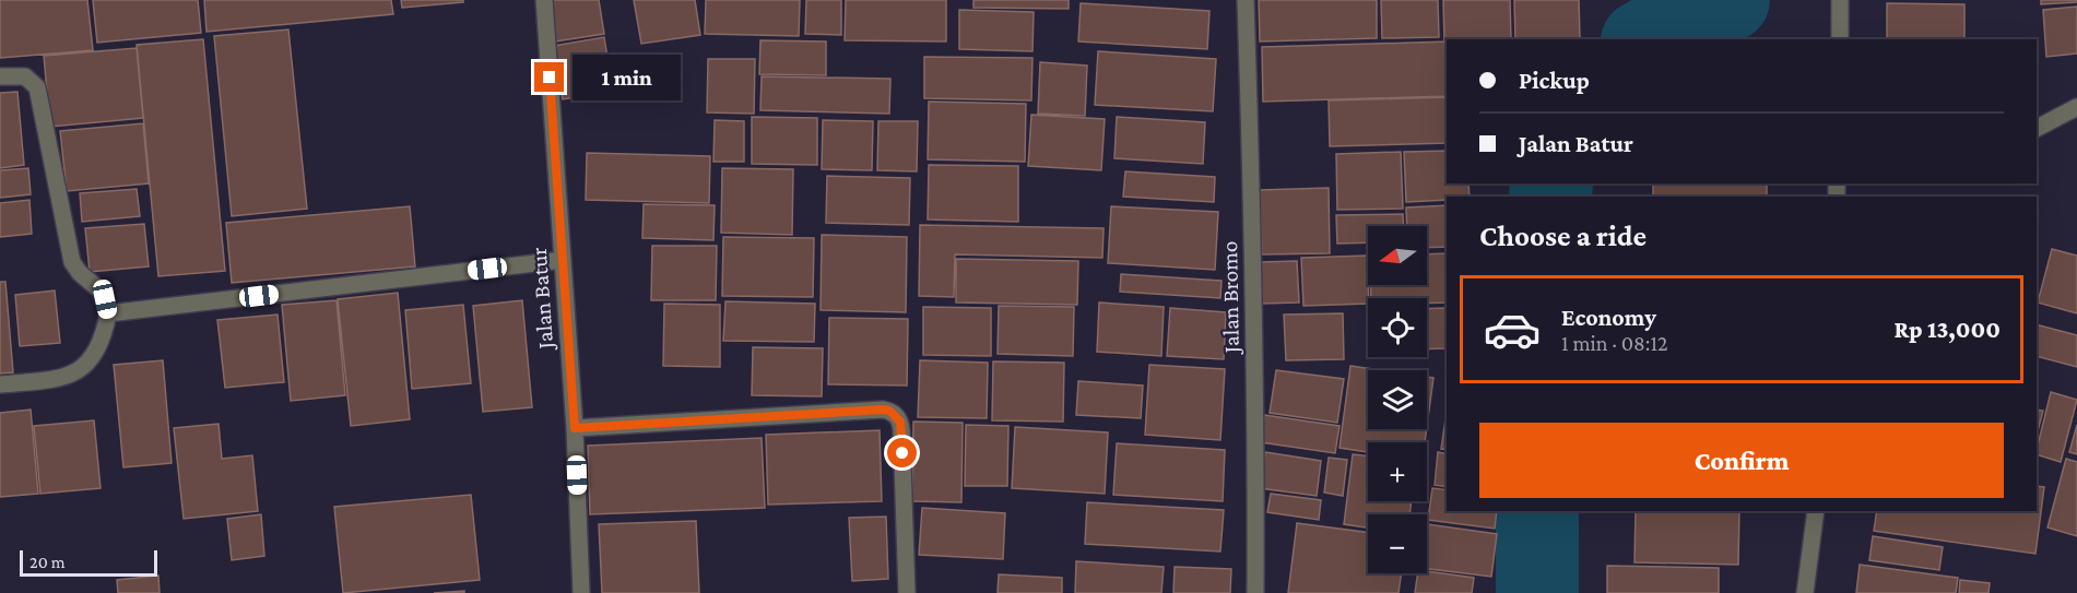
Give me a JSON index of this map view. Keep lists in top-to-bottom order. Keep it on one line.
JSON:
{"streets":{"street":["Jalan Bromo","Jalan Batur"]},"scale_bar":"20 m","north":"left","page":{"banner":["Pickup","Jalan Batur"],"bubble":"1 min","heading":"Choose a ride","map_buttons":["+","−"],"list":[{"name":"Economy","note":"1 min · 08:12","value":"Rp 13,000"}],"buttons":"Confirm","scale":"20 m"}}
